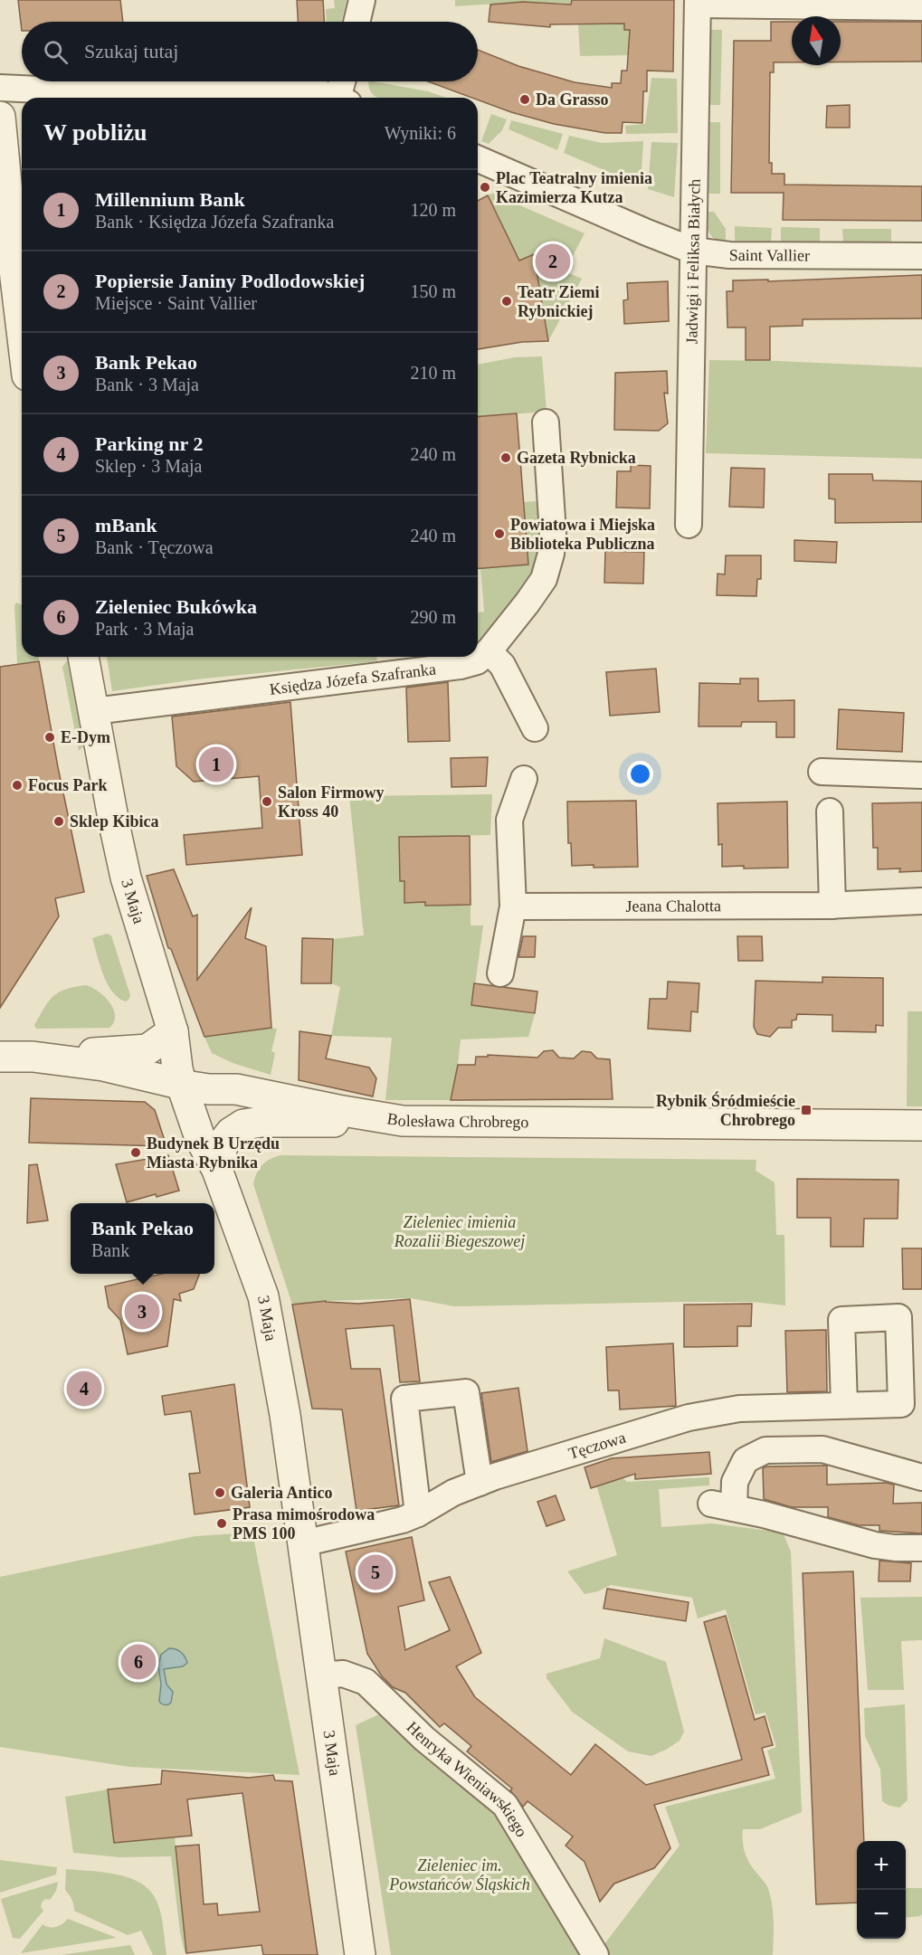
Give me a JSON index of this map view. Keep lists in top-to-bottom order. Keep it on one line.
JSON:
{"streets":{"street":["Saint Vallier","Jadwigi i Feliksa Białych","Księdza Józefa Szafranka","3 Maja","Jeana Chalotta","Bolesława Chrobrego","Tęczowa","Henryka Wieniawskiego"]},"crossings":[["Saint Vallier","Jadwigi i Feliksa Białych"],["Księdza Józefa Szafranka","3 Maja"],["3 Maja","Bolesława Chrobrego"],["3 Maja","Tęczowa"],["3 Maja","Henryka Wieniawskiego"]],"parks":["Zieleniec imienia Rozalii Biegeszowej","Zieleniec im. Powstańców Śląskich"],"places":{"other":["Da Grasso","Plac Teatralny imienia Kazimierza Kutza","Teatr Ziemi Rybnickiej","Gazeta Rybnicka","Powiatowa i Miejska Biblioteka Publiczna","E-Dym","Focus Park","Salon Firmowy Kross 40","Sklep Kibica","Budynek B Urzędu Miasta Rybnika","Galeria Antico","Prasa mimośrodowa PMS 100"],"transit":["Rybnik Śródmieście Chrobrego"]},"north":"top","page":{"search":"Szukaj tutaj","heading":["W pobliżu","Wyniki: 6"],"list":[{"mark":"1","name":"Millennium Bank","note":"Bank · Księdza Józefa Szafranka","value":"120 m"},{"mark":"2","name":"Popiersie Janiny Podlodowskiej","note":"Miejsce · Saint Vallier","value":"150 m"},{"mark":"3","name":"Bank Pekao","note":"Bank · 3 Maja","value":"210 m"},{"mark":"4","name":"Parking nr 2","note":"Sklep · 3 Maja","value":"240 m"},{"mark":"5","name":"mBank","note":"Bank · Tęczowa","value":"240 m"},{"mark":"6","name":"Zieleniec Bukówka","note":"Park · 3 Maja","value":"290 m"}],"pins":["2","1","3","4","5","6"],"popup":["Bank Pekao","Bank"],"map_buttons":["+","−"]}}
